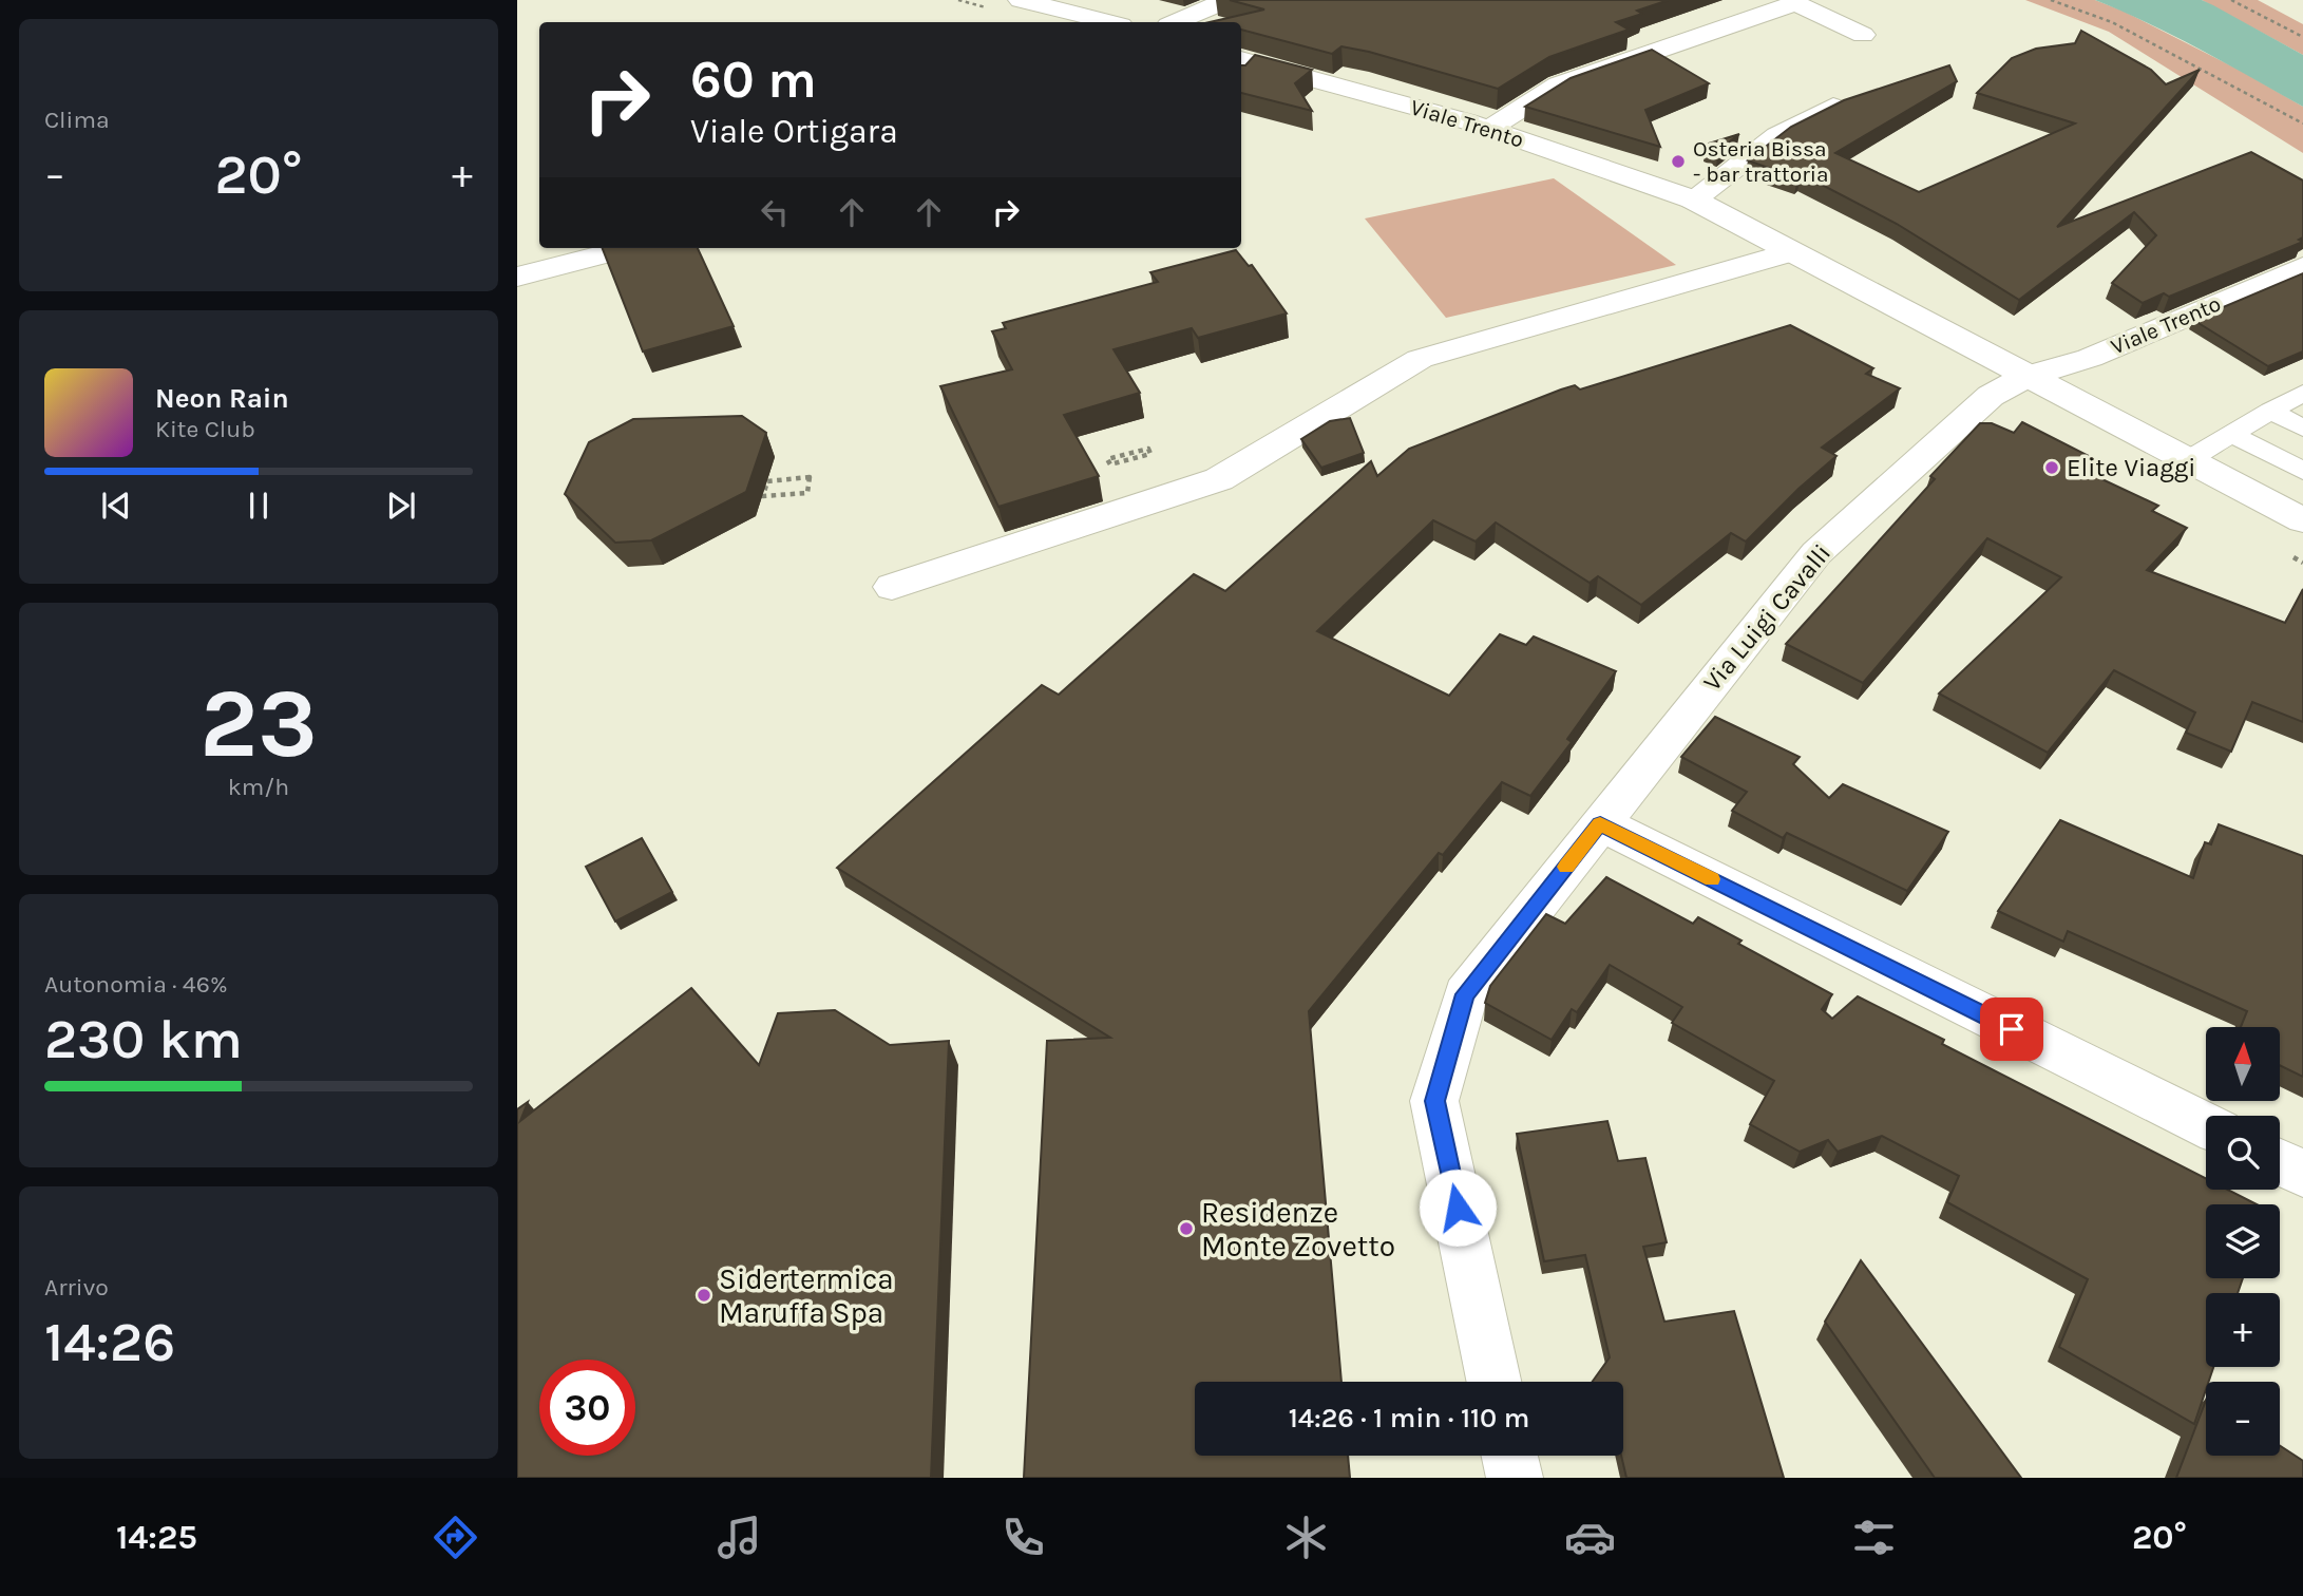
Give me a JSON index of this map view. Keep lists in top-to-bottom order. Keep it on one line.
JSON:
{"streets":{"street":["Viale Trento","Via Luigi Cavalli"]},"crossings":[["Viale Trento","Via Luigi Cavalli"]],"places":["Osteria Bissa - bar trattoria","Elite Viaggi","Residenze Monte Zovetto","Sidertermica Maruffa Spa"],"north":"top","page":{"tile":["Clima",["23","km/h"],["Autonomia · 46%","230 km"],["Arrivo","14:26"]],"turn":["60 m","Viale Ortigara"],"heat":["−","20°","+"],"song":["Neon Rain","Kite Club"],"map_buttons":["+","−"],"limit":"30","trip":"14:26 · 1 min · 110 m","tabs":["14:25","20°"]}}
